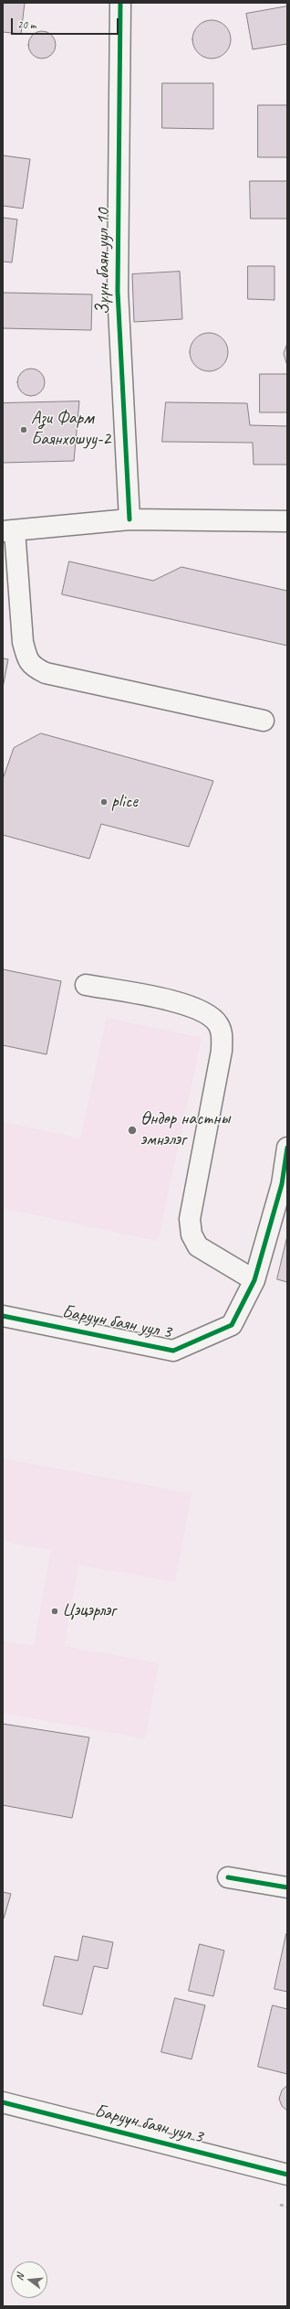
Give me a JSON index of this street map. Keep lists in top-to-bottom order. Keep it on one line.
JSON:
{"streets":{"street":["Зүүн баян уул 10","Баруун баян уул 3"]},"places":["Ази Фарм Баянхошуу-2","plice","Өндөр настны эмнэлэг","Цэцэрлэг"],"scale_bar":"20 m","north":"left"}
